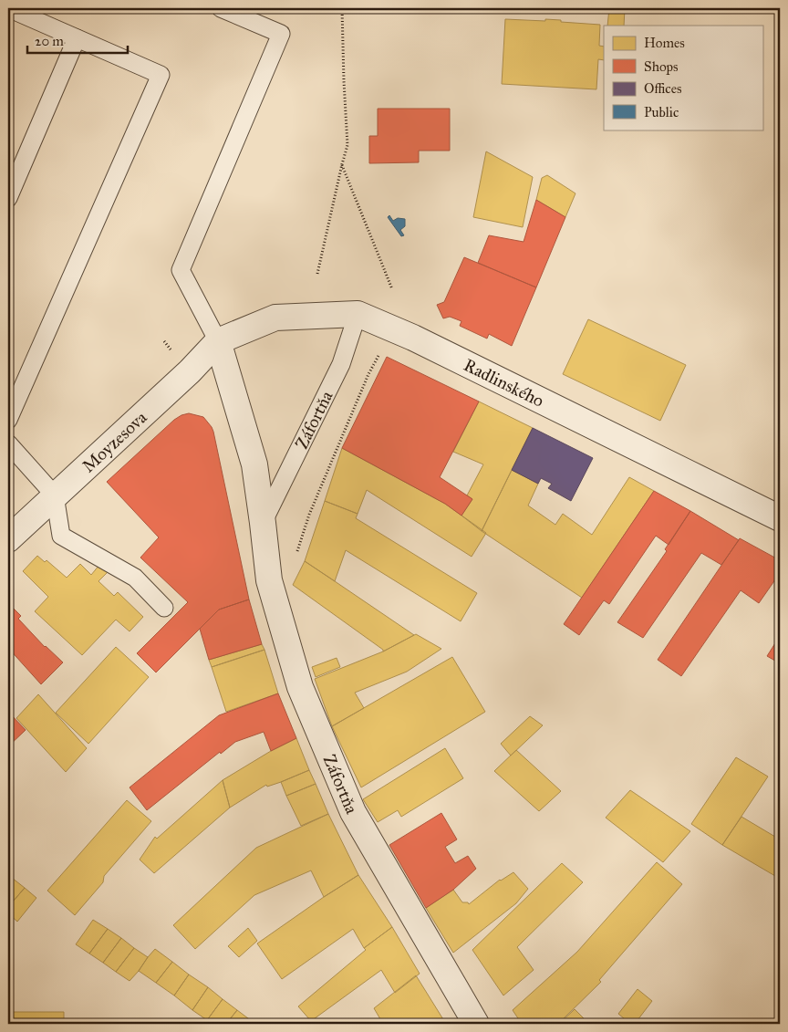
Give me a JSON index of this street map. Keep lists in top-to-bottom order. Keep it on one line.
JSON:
{"streets":{"street":["Radlinského","Záfortňa","Moyzesova"]},"crossings":[["Radlinského","Záfortňa"],["Radlinského","Moyzesova"],["Záfortňa","Moyzesova"]],"legend":["Homes","Shops","Offices","Public"],"scale_bar":"20 m"}
